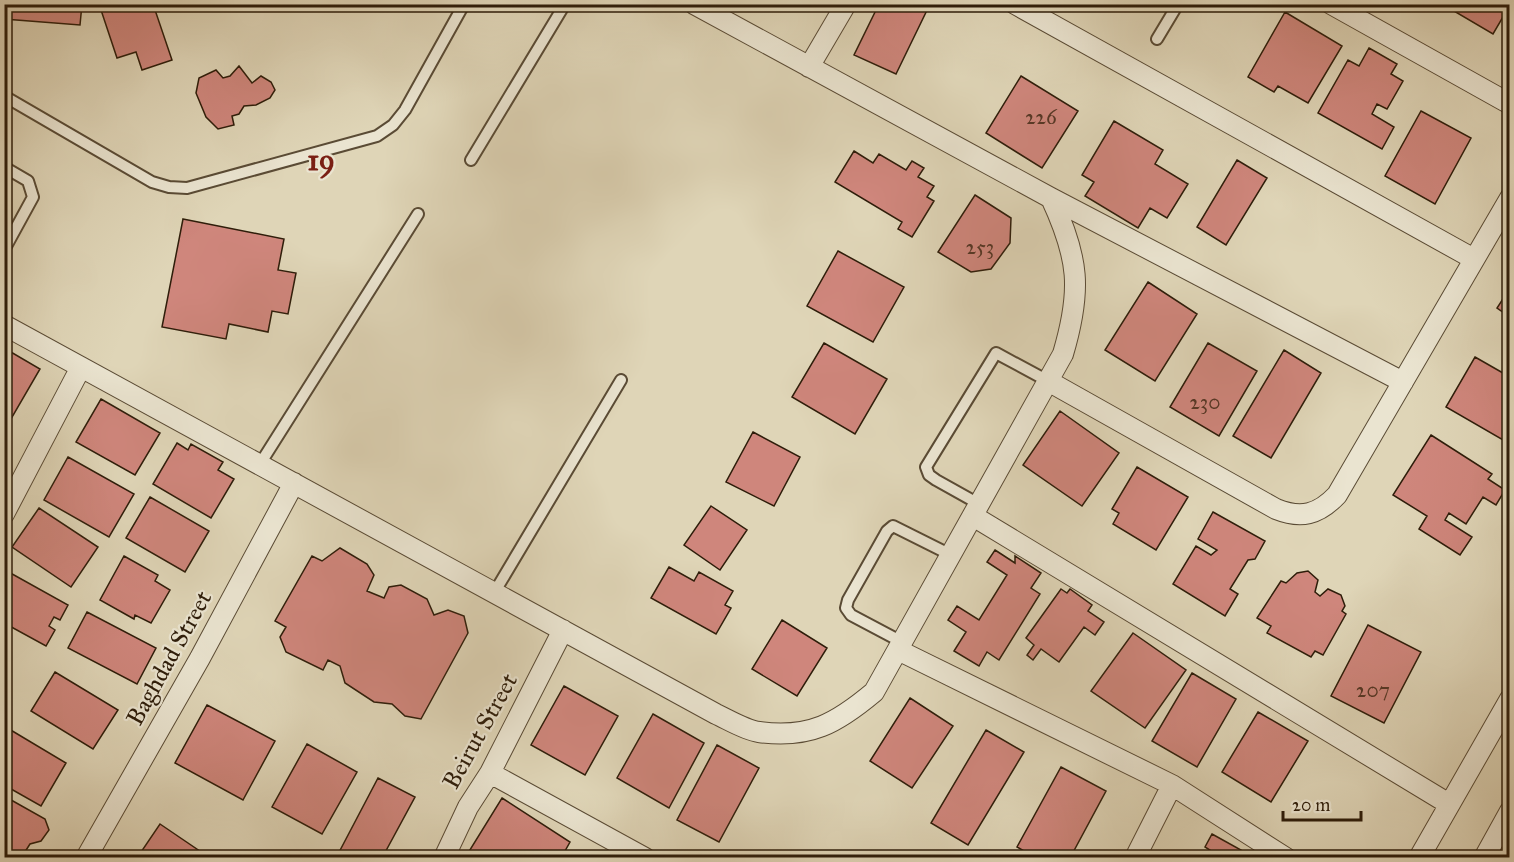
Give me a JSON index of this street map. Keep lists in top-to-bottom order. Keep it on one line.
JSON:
{"streets":{"street":["Baghdad Street","Beirut Street"]},"districts":["19"],"house_numbers":["226","253","230","207"],"scale_bar":"20 m"}
